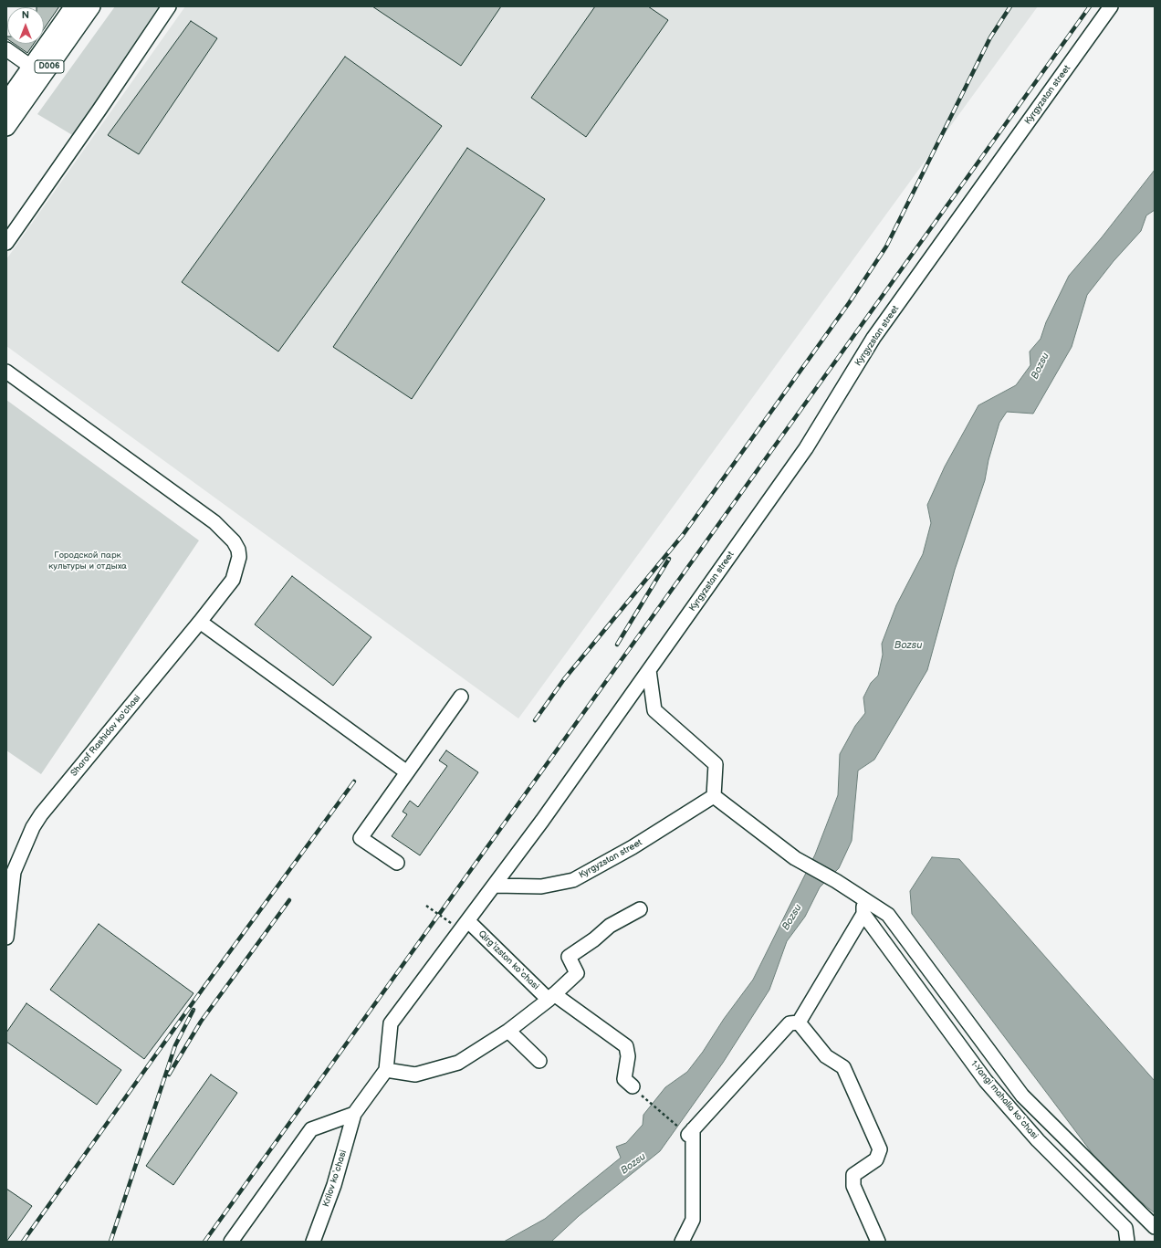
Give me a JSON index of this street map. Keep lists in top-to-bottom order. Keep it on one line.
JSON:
{"streets":{"main road":["D006"],"street":["Kyrgyzstan street","Sharof Rashidov ko'chasi","Qirg‘izston ko‘chasi","1-Yangi mahalla ko‘chasi","Krilov ko‘chasi"]},"crossings":[["Kyrgyzstan street","Qirg‘izston ko‘chasi"]],"water":["Bozsu"],"parks":["Городской парк культуры и отдыха"],"north":"top"}
